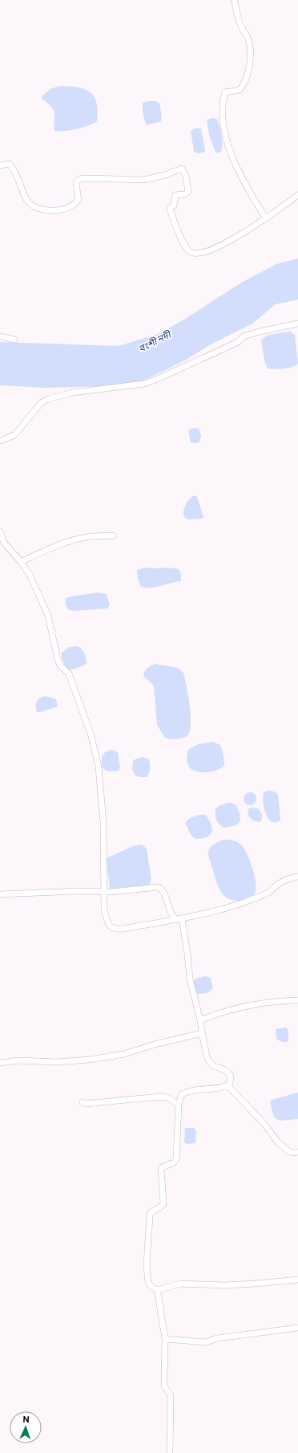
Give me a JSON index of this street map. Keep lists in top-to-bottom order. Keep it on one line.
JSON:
{"water":["বংশী নদী"],"north":"top"}
